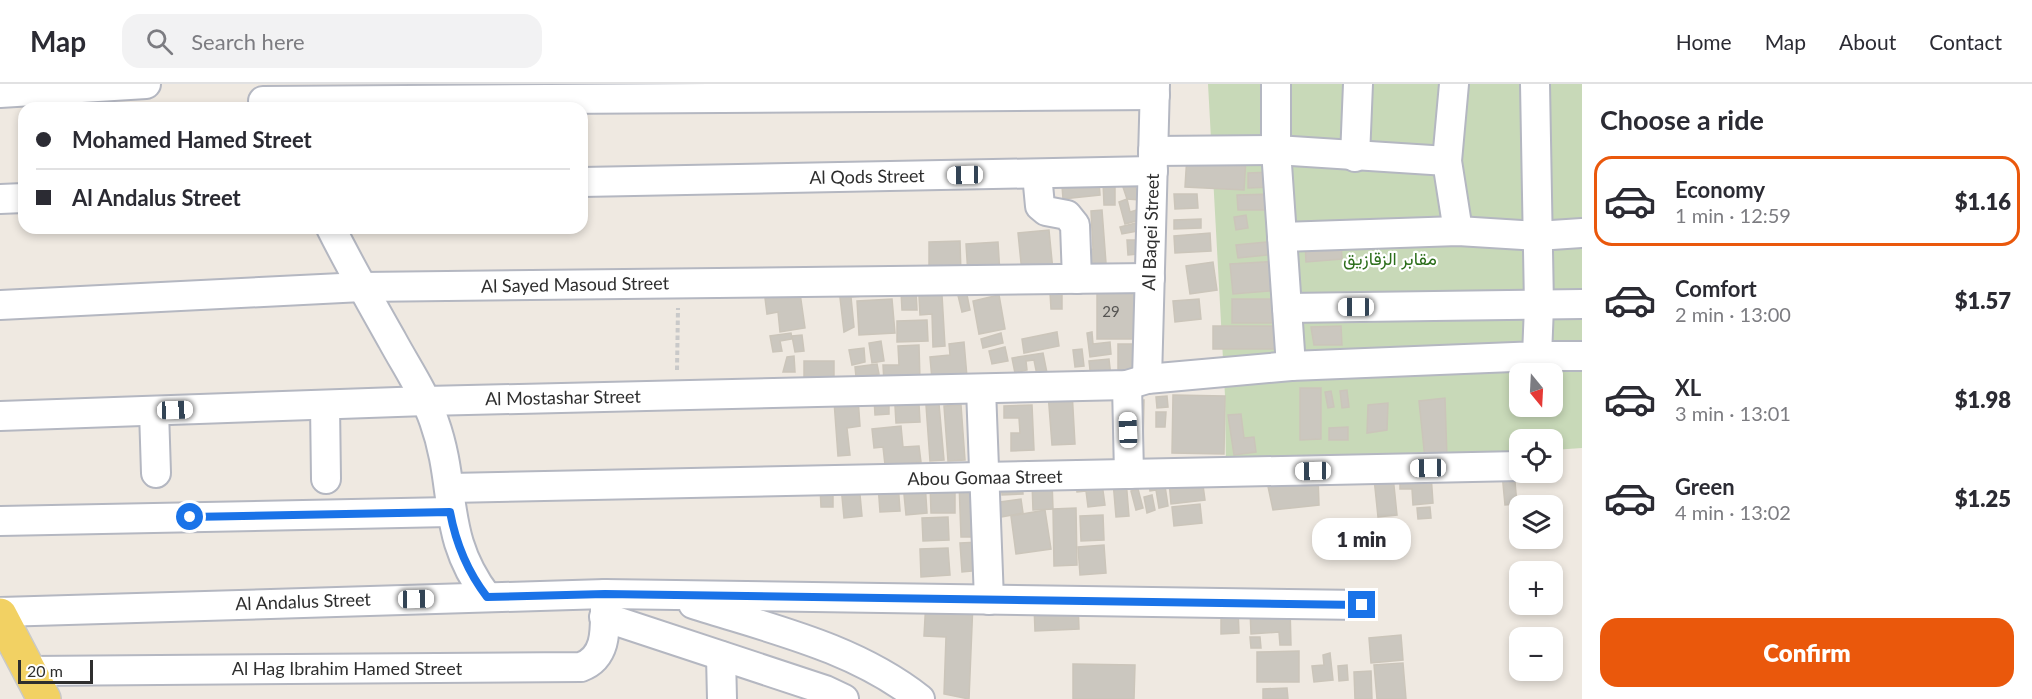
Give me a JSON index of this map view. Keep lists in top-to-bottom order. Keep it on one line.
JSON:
{"streets":{"street":["Al Qods Street","Al Baqei Street","Al Sayed Masoud Street","Al Mostashar Street","Abou Gomaa Street","Al Andalus Street","Al Hag Ibrahim Hamed Street"]},"crossings":[["Al Qods Street","Al Baqei Street"],["Al Baqei Street","Al Sayed Masoud Street"],["Al Baqei Street","Al Mostashar Street"],["Al Baqei Street","Abou Gomaa Street"],["Al Andalus Street","Al Hag Ibrahim Hamed Street"]],"parks":["مقابر الزقازيق"],"house_numbers":["29"],"scale_bar":"20 m","north":"bottom","page":{"header":"Map","search":"Search here","nav":["Home","Map","About","Contact"],"heading":"Choose a ride","banner":["Mohamed Hamed Street","Al Andalus Street"],"list":[{"name":"Economy","note":"1 min · 12:59","value":"$1.16"},{"name":"Comfort","note":"2 min · 13:00","value":"$1.57"},{"name":"XL","note":"3 min · 13:01","value":"$1.98"},{"name":"Green","note":"4 min · 13:02","value":"$1.25"}],"map_buttons":["+","−"],"bubble":"1 min","buttons":"Confirm","scale":"20 m"}}
